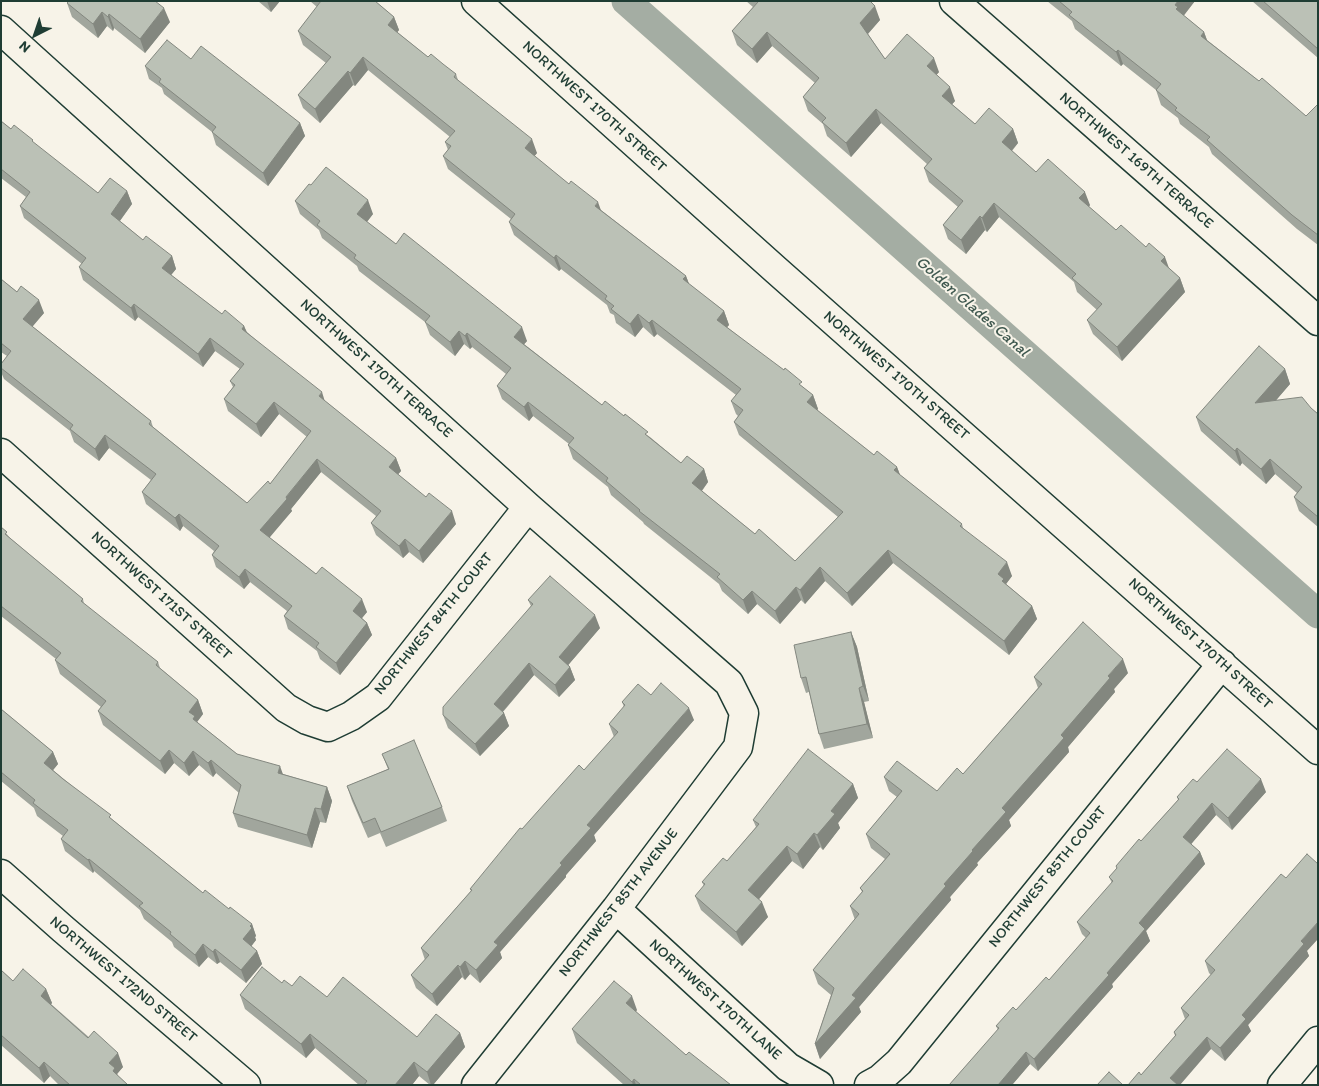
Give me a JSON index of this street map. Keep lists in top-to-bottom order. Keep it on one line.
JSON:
{"streets":{"street":["NORTHWEST 170TH STREET","NORTHWEST 169TH TERRACE","NORTHWEST 170TH TERRACE","NORTHWEST 171ST STREET","NORTHWEST 84TH COURT","NORTHWEST 85TH COURT","NORTHWEST 85TH AVENUE","NORTHWEST 172ND STREET","NORTHWEST 170TH LANE"]},"crossings":[["NORTHWEST 170TH STREET","NORTHWEST 85TH COURT"],["NORTHWEST 170TH TERRACE","NORTHWEST 84TH COURT"],["NORTHWEST 170TH TERRACE","NORTHWEST 85TH AVENUE"],["NORTHWEST 171ST STREET","NORTHWEST 84TH COURT"],["NORTHWEST 85TH AVENUE","NORTHWEST 170TH LANE"]],"water":["Golden Glades Canal"],"north":"bottom left"}
